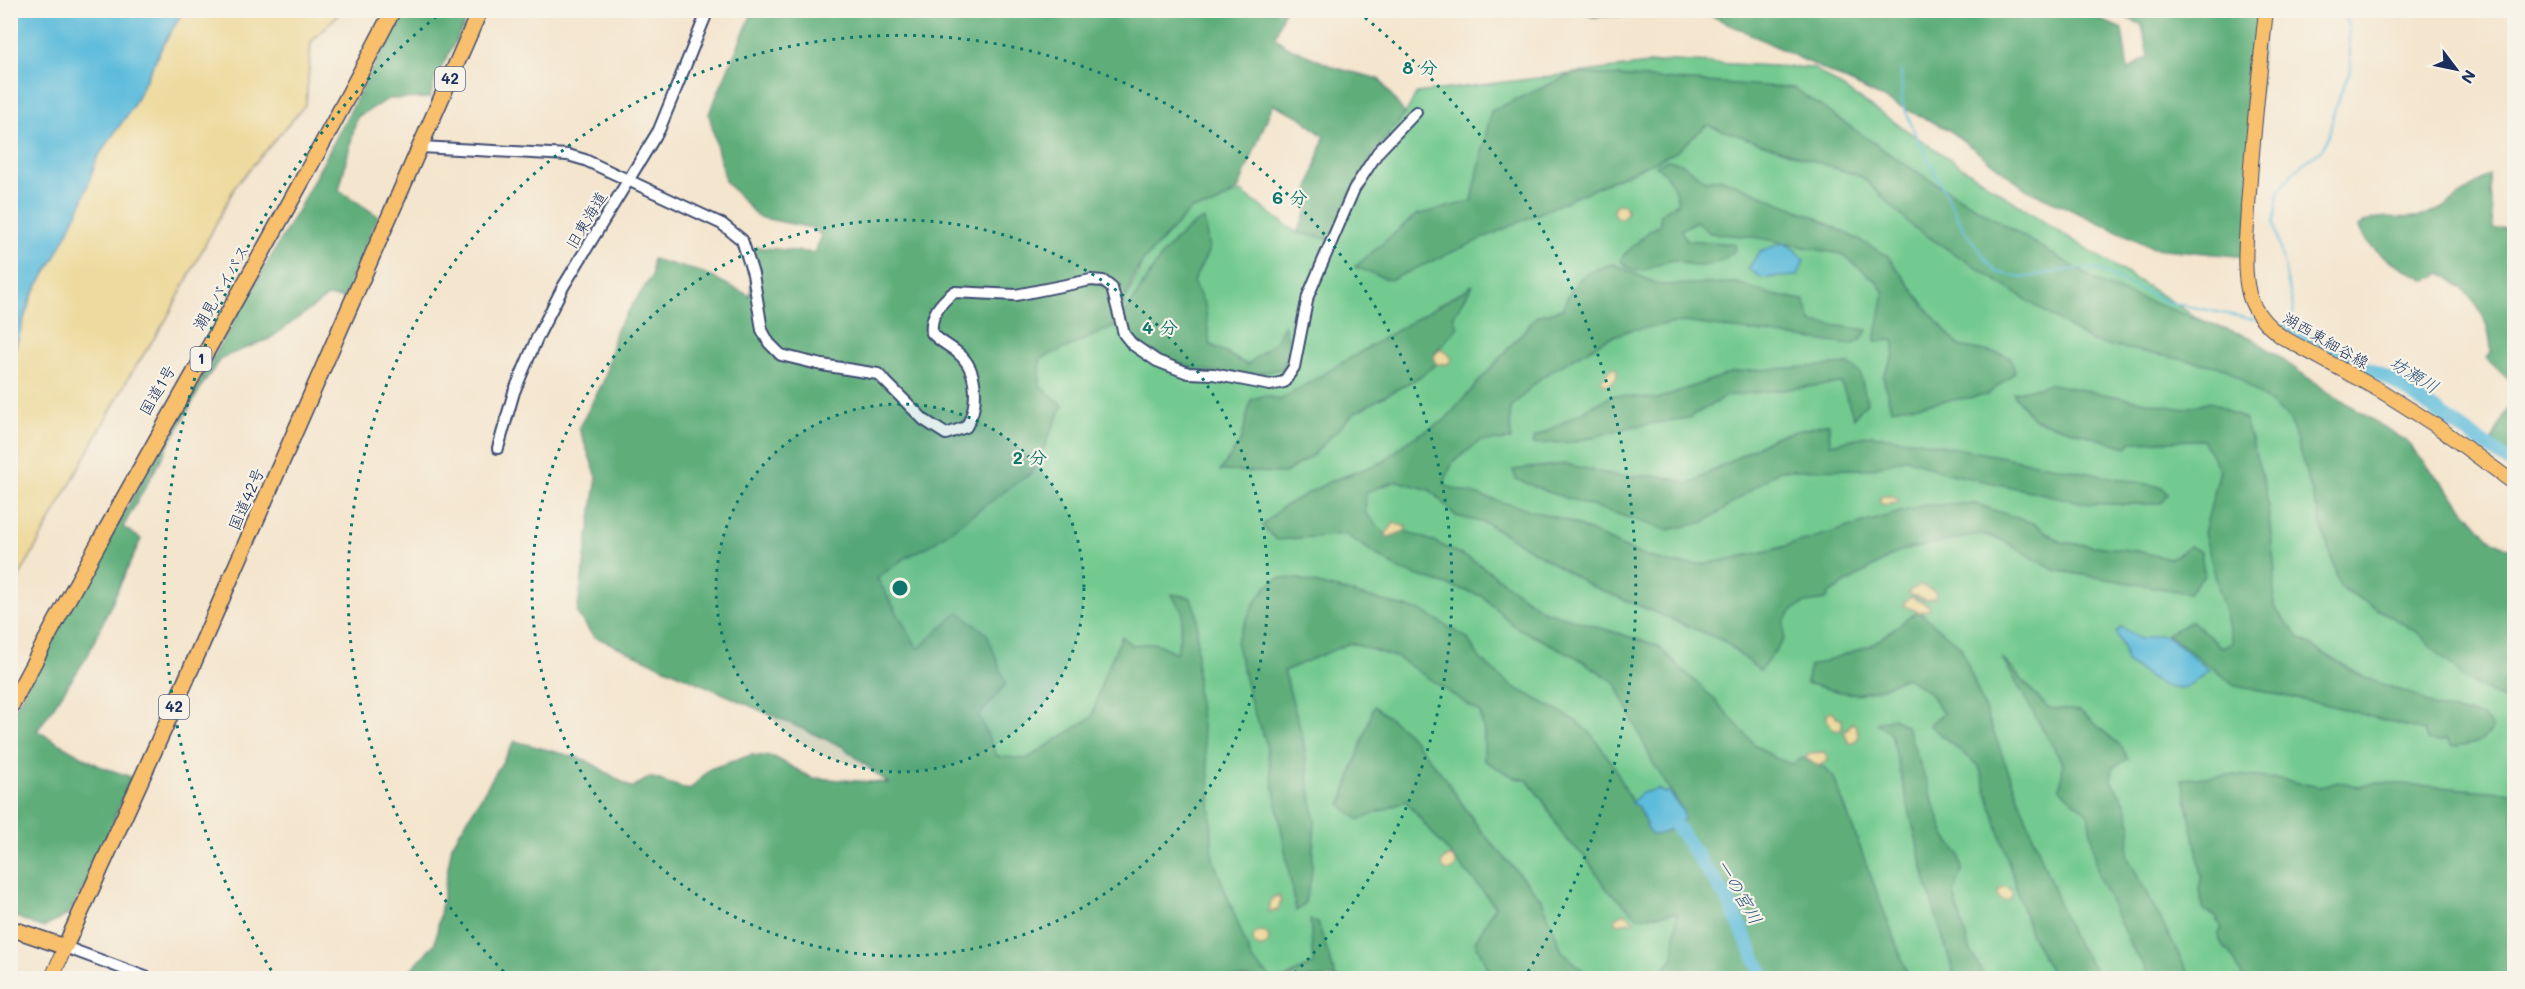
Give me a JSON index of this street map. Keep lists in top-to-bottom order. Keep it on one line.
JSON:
{"streets":{"highway":["42","潮見バイパス","1","国道1号","国道42号"],"main road":["湖西東細谷線"],"street":["旧東海道"]},"water":["坊瀬川","一の宮川"],"north":"bottom right","rings":["8 分","6 分","4 分","2 分"]}
